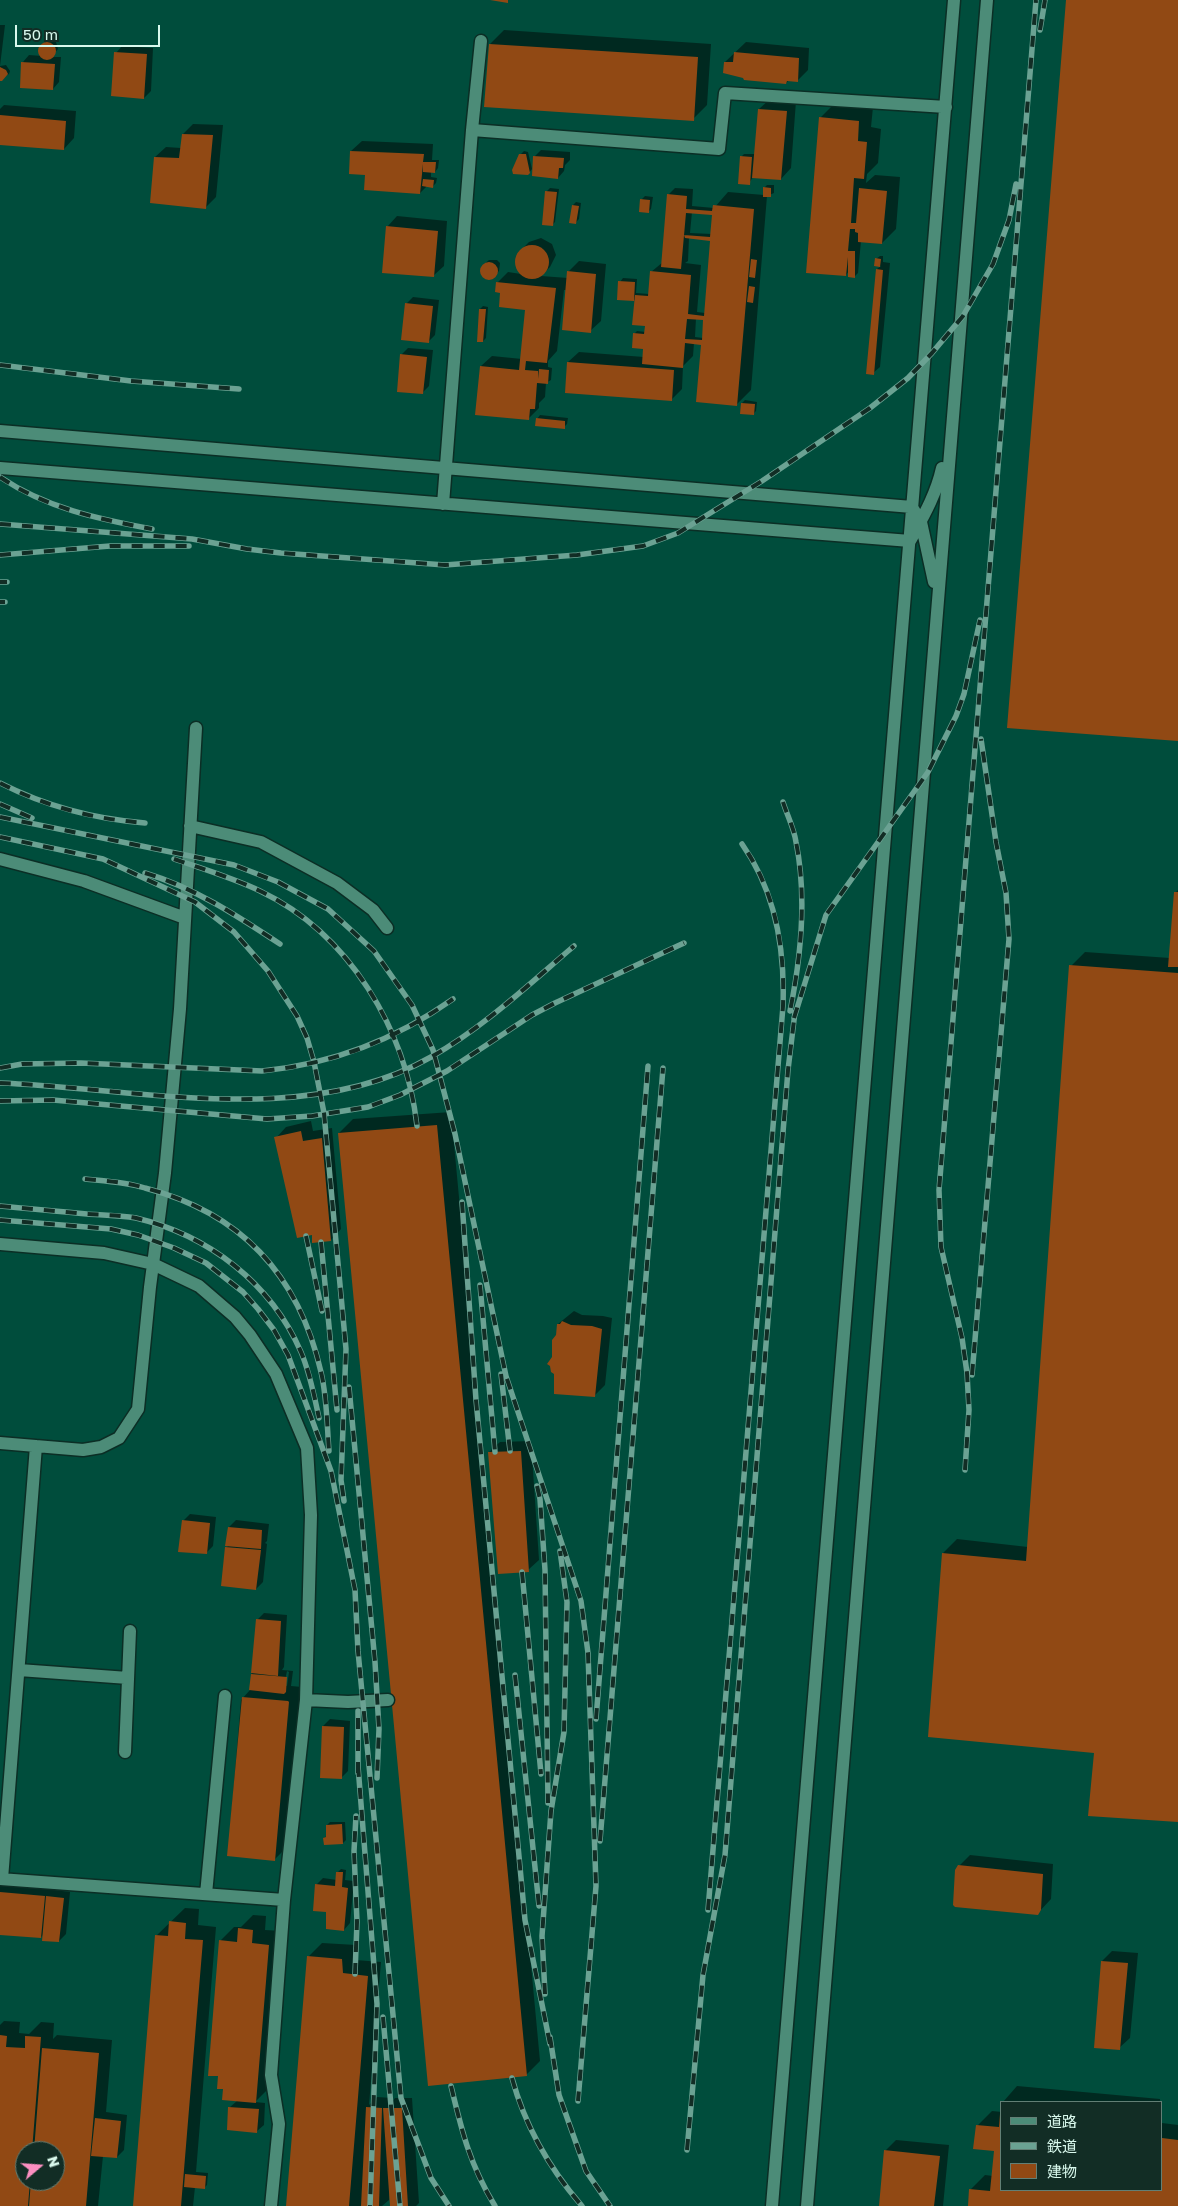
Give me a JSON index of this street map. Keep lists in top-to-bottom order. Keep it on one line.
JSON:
{"legend":["道路","鉄道","建物"],"scale_bar":"50 m","north":"right"}
